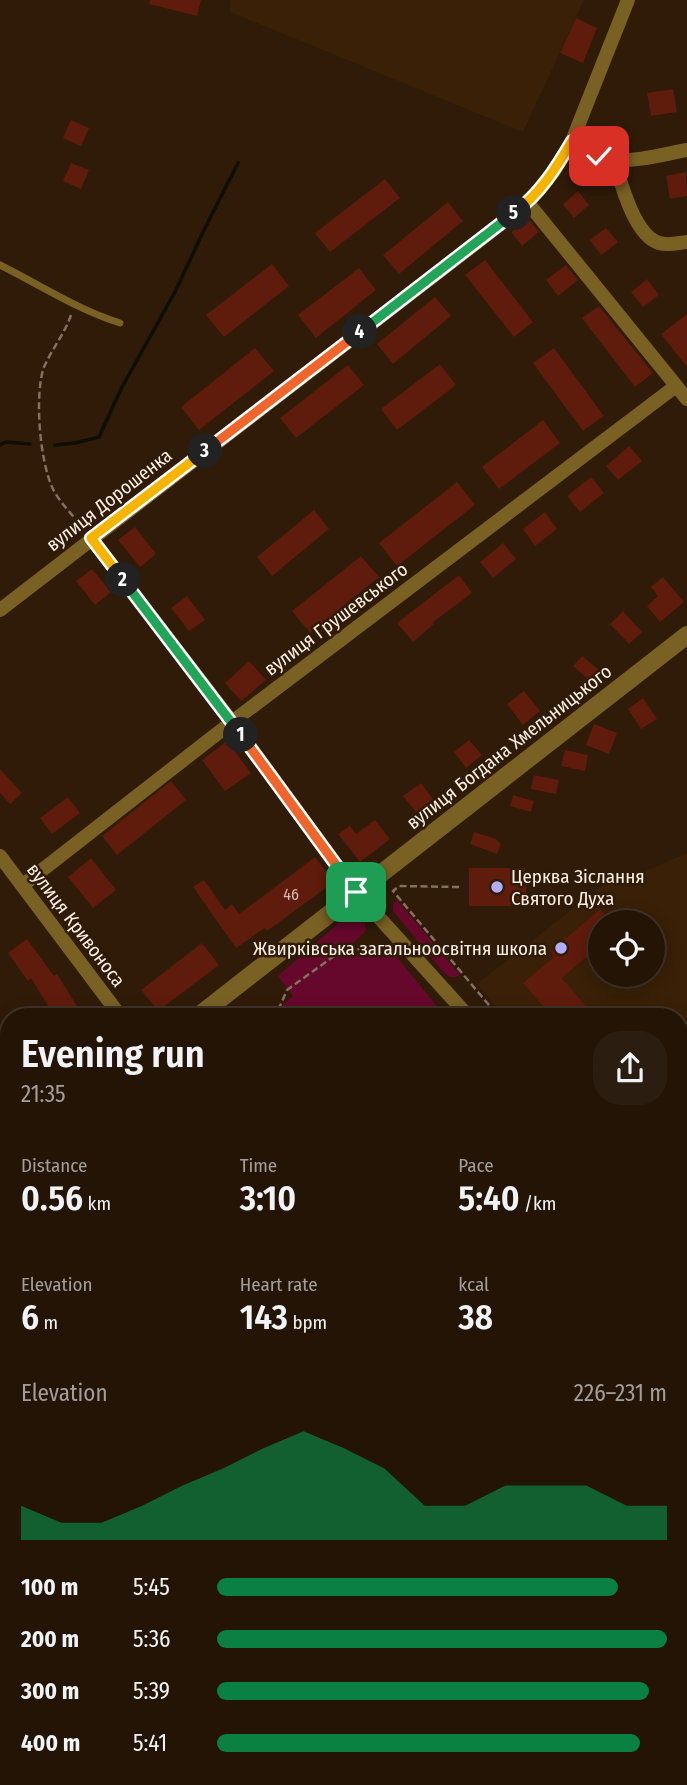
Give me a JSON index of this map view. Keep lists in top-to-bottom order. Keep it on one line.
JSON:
{"streets":{"street":["вулиця Дорошенка","вулиця Грушевського","вулиця Богдана Хмельницького","вулиця Кривоноса"]},"crossings":[["вулиця Грушевського","вулиця Кривоноса"]],"places":["Церква Зіслання Святого Духа","Жвирківська загальноосвітня школа"],"house_numbers":["46"],"page":{"pins":["5","4","3","2","1"],"heading":["Evening run","21:35"],"stats":[["Distance","0.56 km"],["Time","3:10"],["Pace","5:40 /km"],["Elevation","6 m"],["Heart rate","143 bpm"],["kcal","38"]],"chart":["Elevation","226–231 m"],"list":[{"name":"100 m","note":"5:45"},{"name":"200 m","note":"5:36"},{"name":"300 m","note":"5:39"},{"name":"400 m","note":"5:41"}]}}
